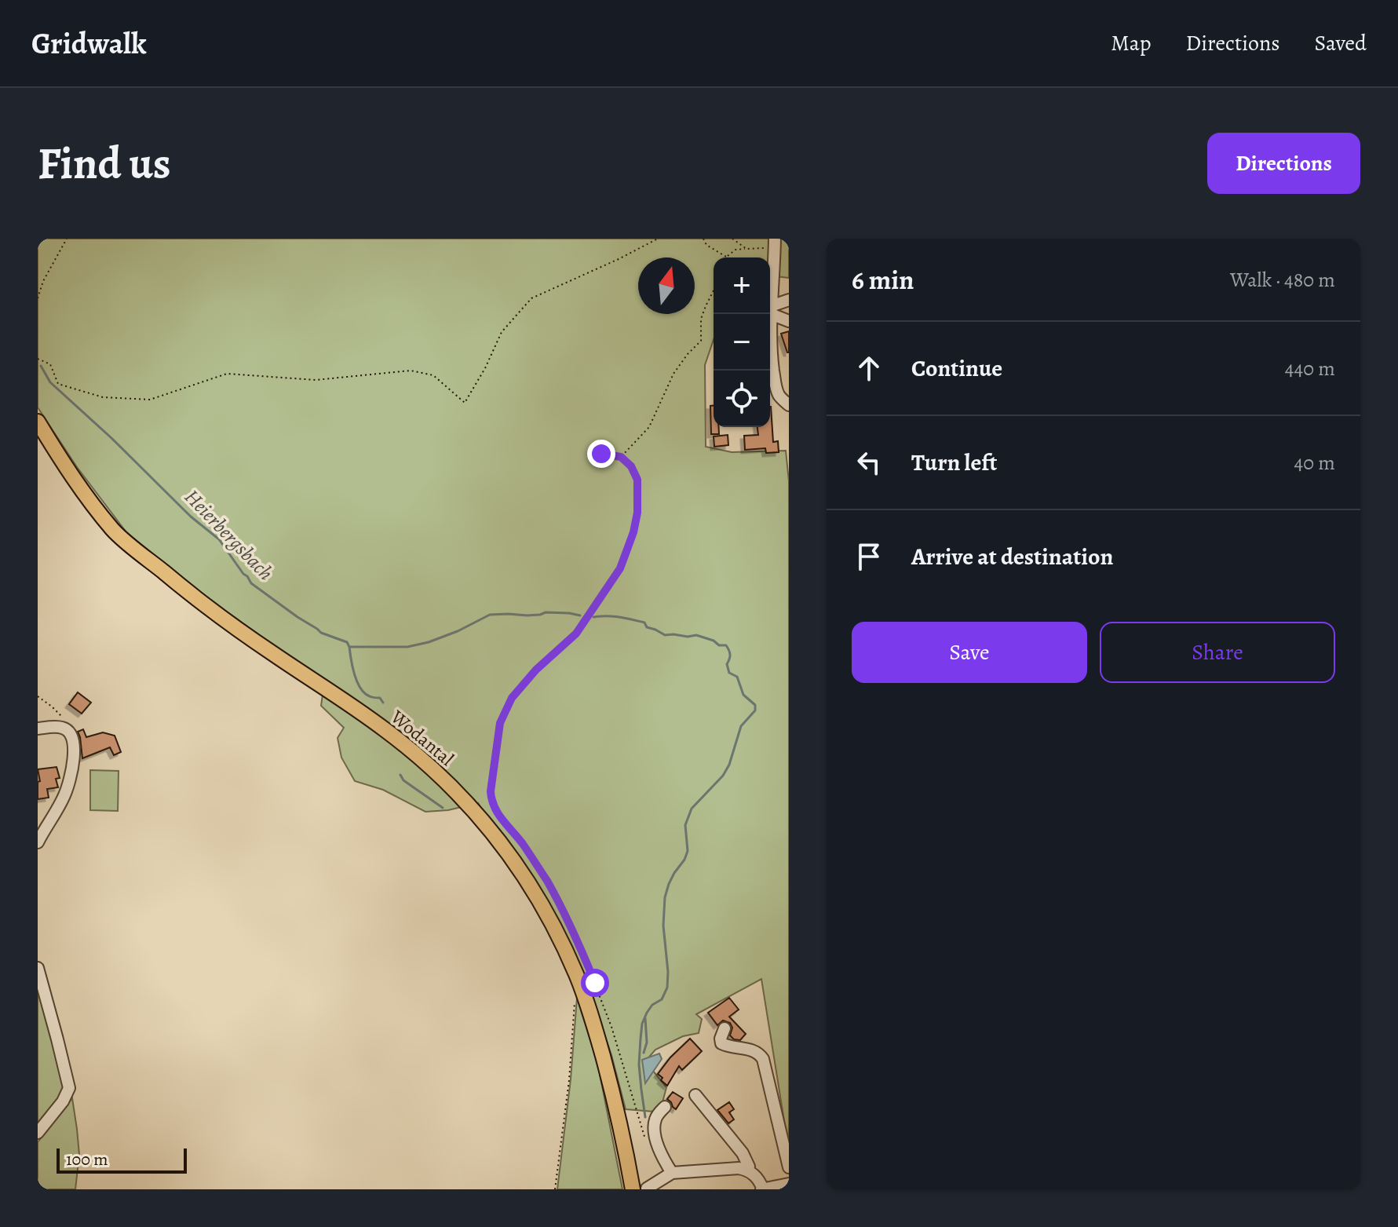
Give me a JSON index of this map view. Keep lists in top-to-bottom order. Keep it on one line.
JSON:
{"streets":{"main road":["Wodantal"]},"water":["Heierbergsbach"],"scale_bar":"100 m","north":"top","page":{"header":"Gridwalk","nav":["Map","Directions","Saved"],"buttons":["Directions",["Save","Share"]],"title":"Find us","heading":["6 min","Walk · 480 m"],"map_buttons":["+","−"],"list":[["Continue","440 m"],["Turn left","40 m"],"Arrive at destination"],"scale":"100 m"}}
